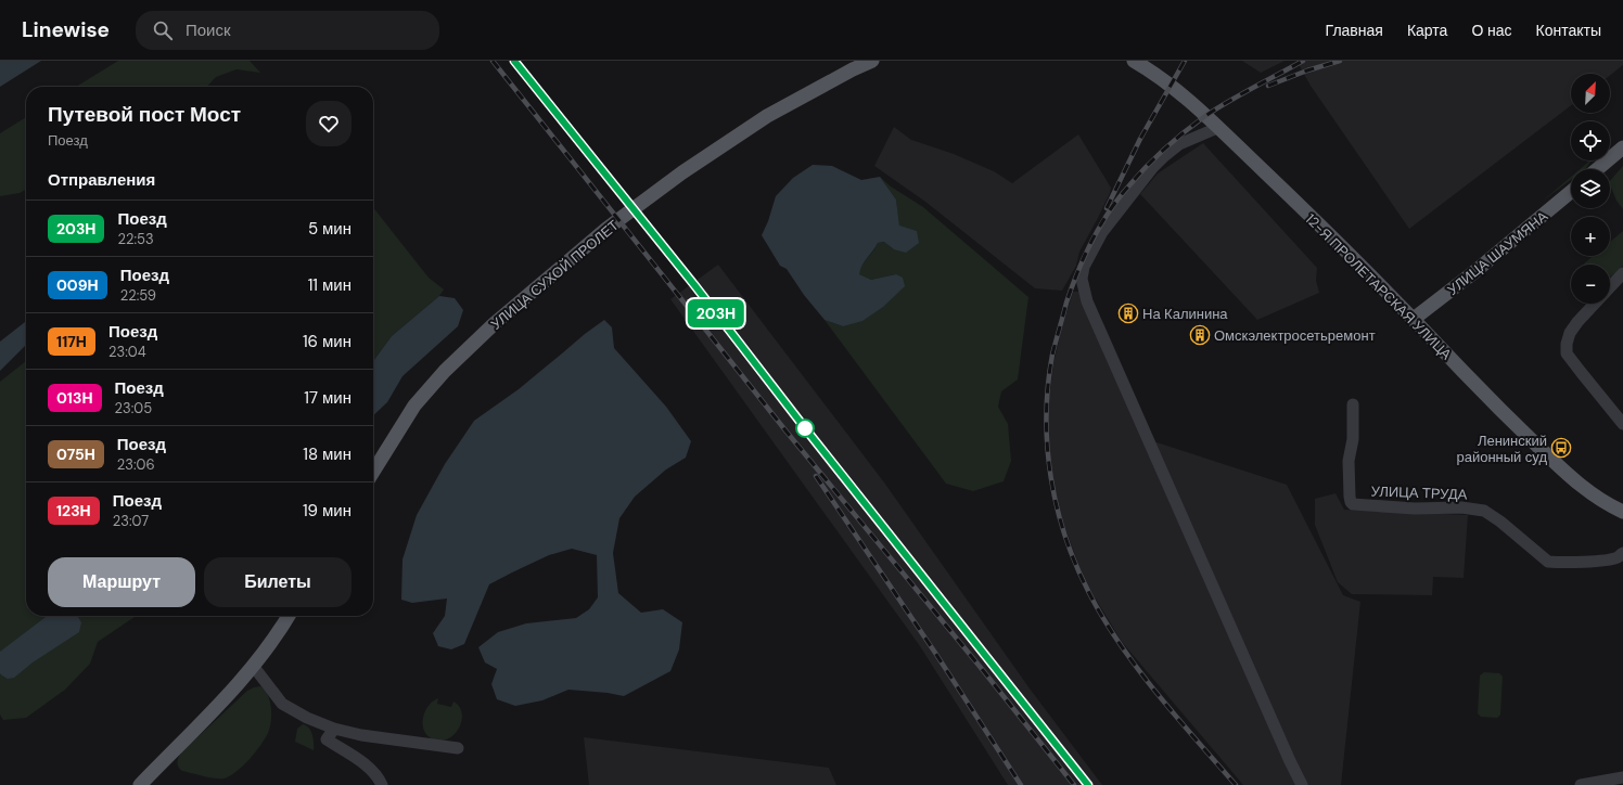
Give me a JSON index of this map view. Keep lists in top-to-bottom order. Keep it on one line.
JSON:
{"streets":{"main road":["УЛИЦА ШАУМЯНА","УЛИЦА СУХОЙ ПРОЛЕТ","12-Я ПРОЛЕТАРСКАЯ УЛИЦА"],"street":["УЛИЦА ТРУДА"]},"crossings":[["УЛИЦА ШАУМЯНА","12-Я ПРОЛЕТАРСКАЯ УЛИЦА"]],"places":{"building":["На Калинина","Омскэлектросетьремонт"],"bus stop":["Ленинский районный суд"]},"north":"top right","page":{"header":"Linewise","search":"Поиск","nav":["Главная","Карта","О нас","Контакты"],"on_map":"203Н","map_buttons":["+","−"],"heading":[["Путевой пост Мост","Поезд"],"Отправления"],"list":[{"mark":"203Н","name":"Поезд","note":"22:53","value":"5 мин"},{"mark":"009Н","name":"Поезд","note":"22:59","value":"11 мин"},{"mark":"117Н","name":"Поезд","note":"23:04","value":"16 мин"},{"mark":"013Н","name":"Поезд","note":"23:05","value":"17 мин"},{"mark":"075Н","name":"Поезд","note":"23:06","value":"18 мин"},{"mark":"123Н","name":"Поезд","note":"23:07","value":"19 мин"}],"buttons":["Маршрут","Билеты"]}}
